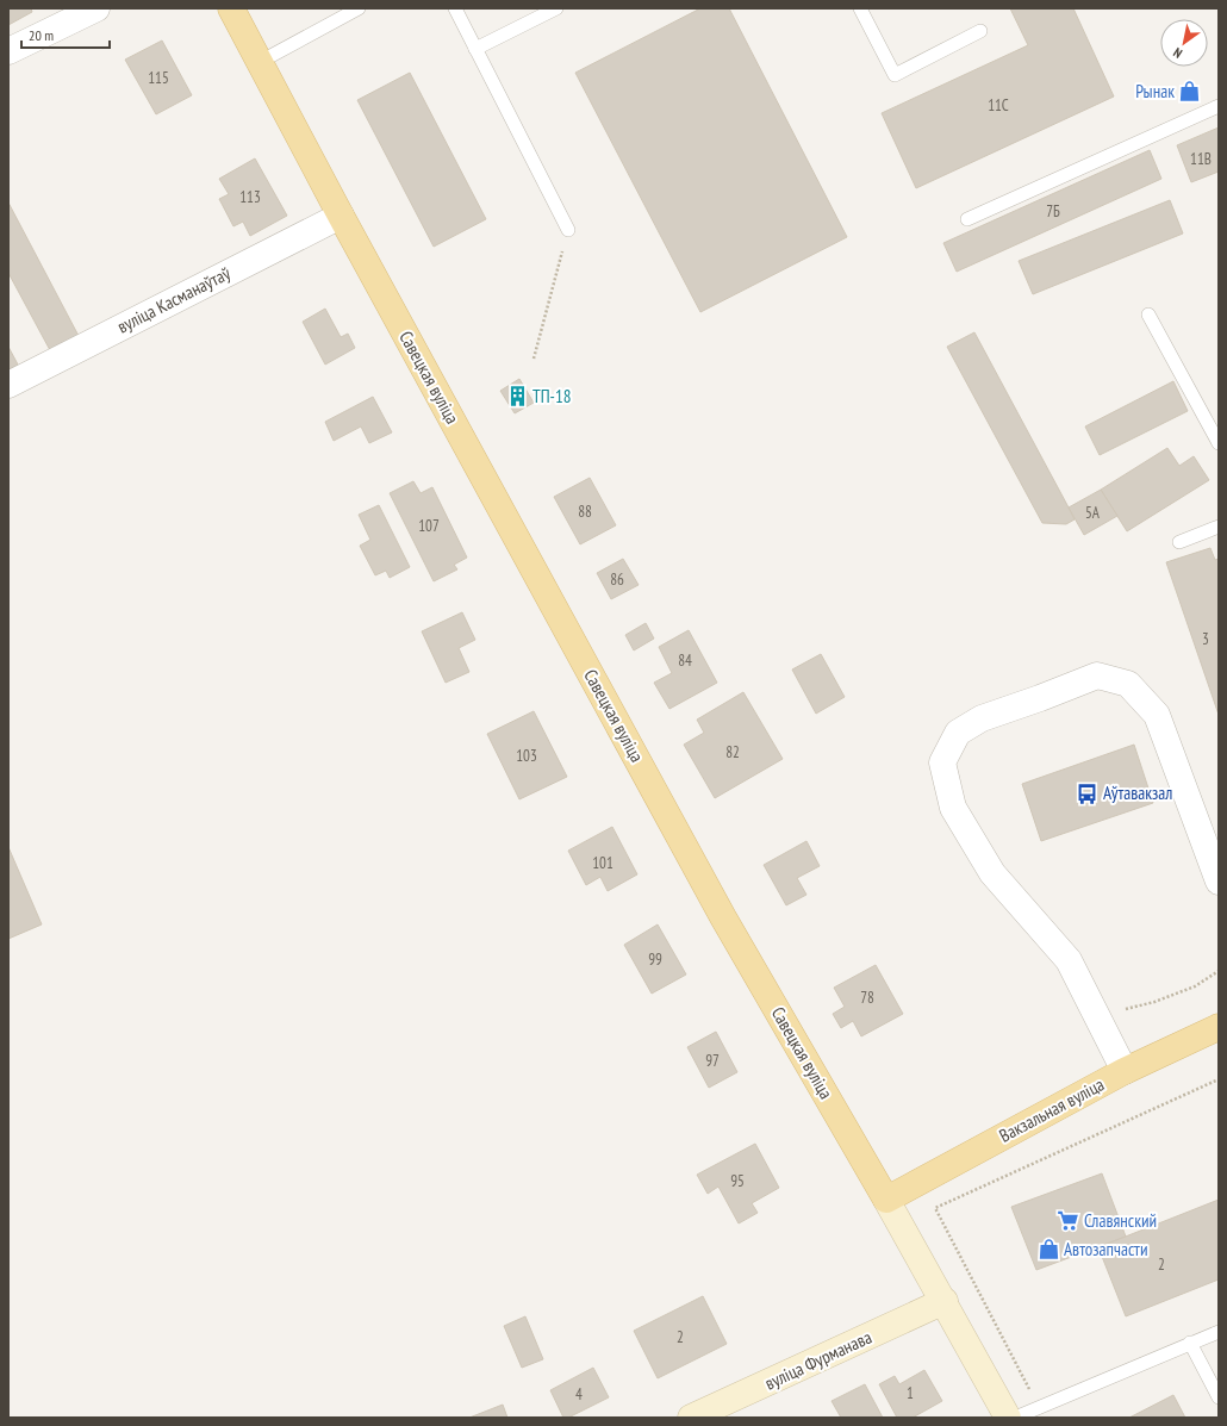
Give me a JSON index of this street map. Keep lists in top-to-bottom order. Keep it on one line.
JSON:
{"streets":{"main road":["Савецкая вуліца","Вакзальная вуліца","вуліца Фурманава"],"street":["вуліца Касманаўтаў"]},"crossings":[["вуліца Касманаўтаў","Савецкая вуліца"],["Савецкая вуліца","Вакзальная вуліца"],["Савецкая вуліца","вуліца Фурманава"]],"places":{"shop":["Рынак","Автозапчасти"],"building":["ТП-18"],"bus stop":["Аўтавакзал"],"supermarket":["Славянский"]},"house_numbers":["115","11С","11В","113","7Б","88","5А","107","86","3","84","82","103","101","99","78","97","95","2","2","1","4"],"scale_bar":"20 m","north":"bottom left"}
